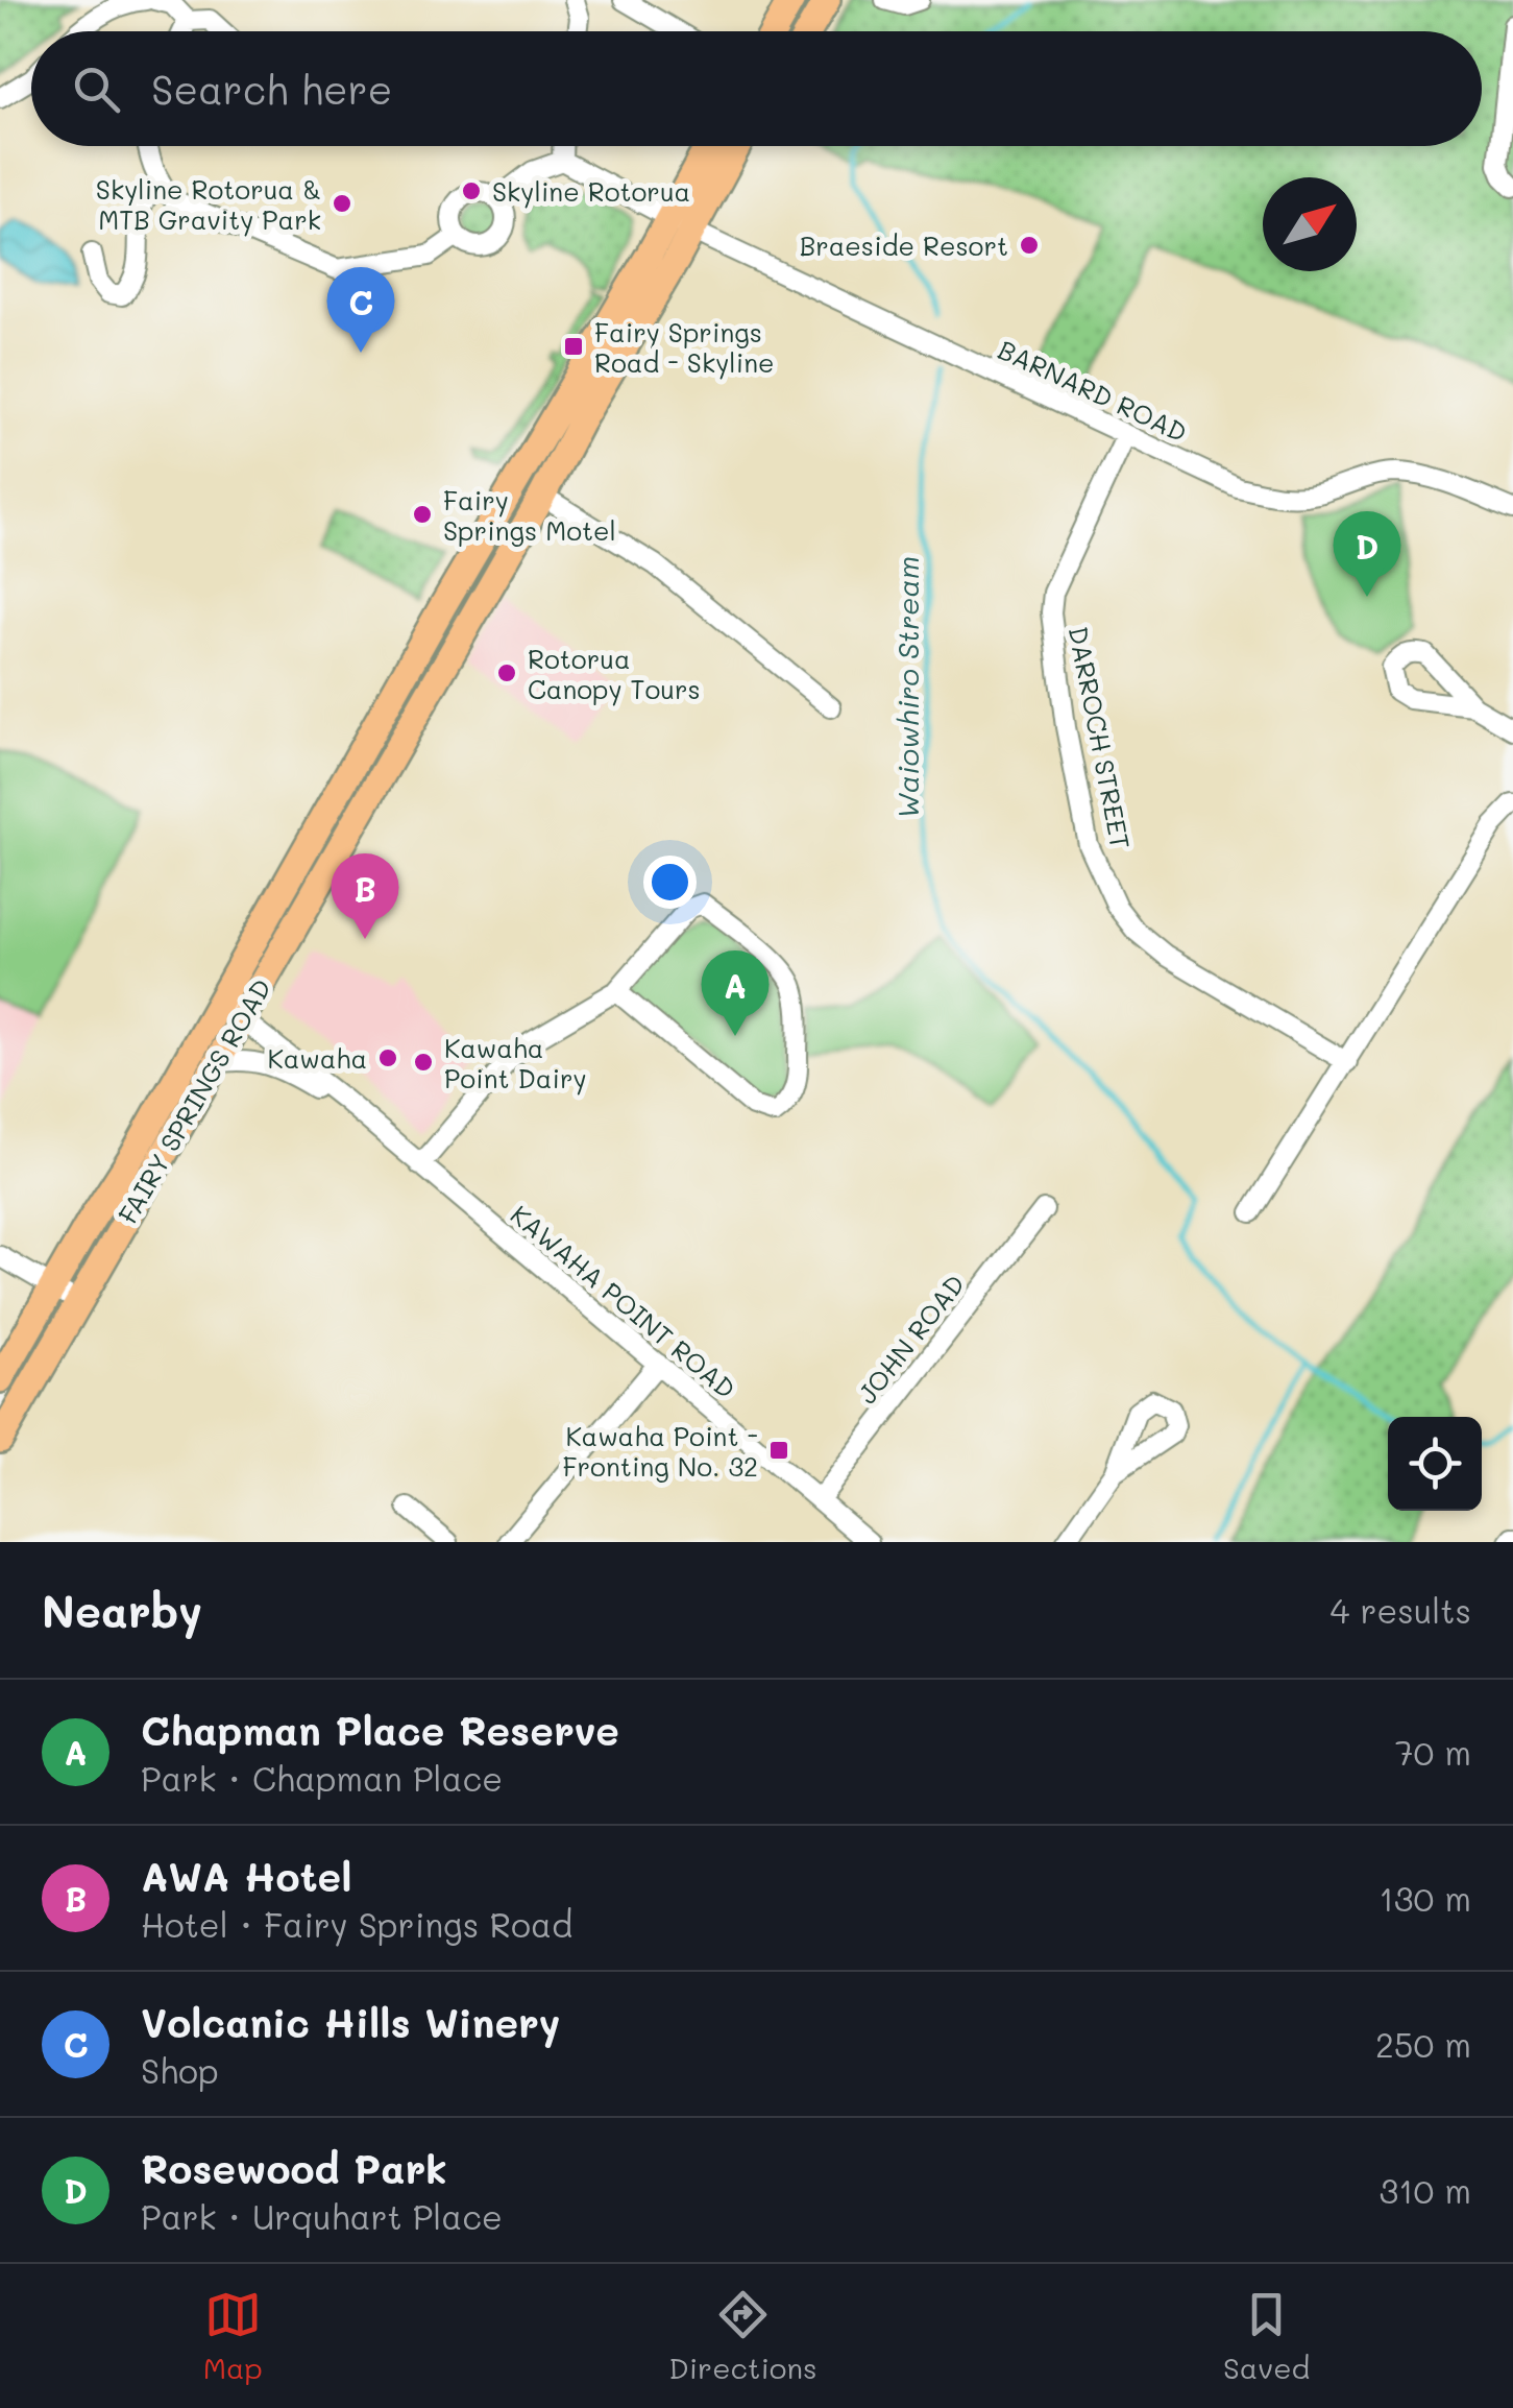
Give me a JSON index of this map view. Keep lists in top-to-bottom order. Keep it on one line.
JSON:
{"streets":{"highway":["FAIRY SPRINGS ROAD"],"street":["BARNARD ROAD","DARROCH STREET","KAWAHA POINT ROAD","JOHN ROAD"]},"crossings":[["BARNARD ROAD","DARROCH STREET"],["BARNARD ROAD","FAIRY SPRINGS ROAD"],["FAIRY SPRINGS ROAD","KAWAHA POINT ROAD"],["KAWAHA POINT ROAD","JOHN ROAD"]],"water":["Waiowhiro Stream"],"places":{"other":["Skyline Rotorua","Skyline Rotorua & MTB Gravity Park","Braeside Resort","Fairy Springs Motel","Rotorua Canopy Tours","Kawaha","Kawaha Point Dairy"],"transit":["Fairy Springs Road - Skyline","Kawaha Point - Fronting No. 32"]},"north":"top right","page":{"search":"Search here","pins":["C","D","B","A"],"heading":["Nearby","4 results"],"list":[{"mark":"A","name":"Chapman Place Reserve","note":"Park · Chapman Place","value":"70 m"},{"mark":"B","name":"AWA Hotel","note":"Hotel · Fairy Springs Road","value":"130 m"},{"mark":"C","name":"Volcanic Hills Winery","note":"Shop","value":"250 m"},{"mark":"D","name":"Rosewood Park","note":"Park · Urquhart Place","value":"310 m"}],"nav":["Map","Directions","Saved"]}}
